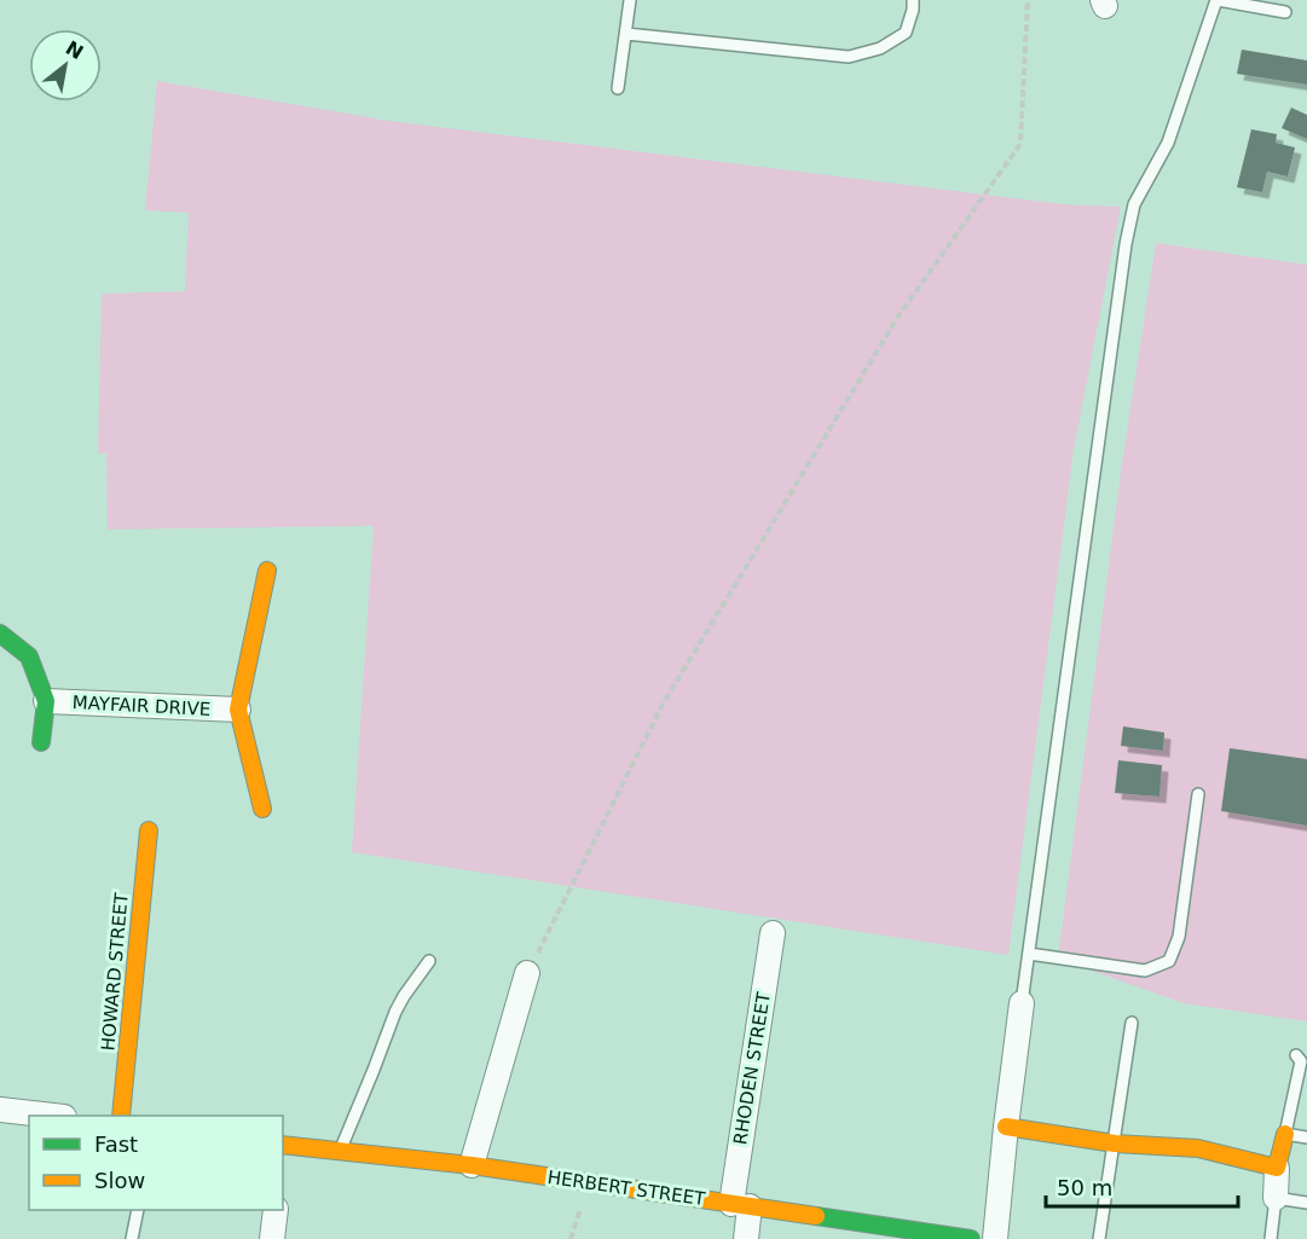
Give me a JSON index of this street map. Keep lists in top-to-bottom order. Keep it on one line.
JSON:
{"streets":{"street":["MAYFAIR DRIVE","HOWARD STREET","RHODEN STREET","HERBERT STREET"]},"crossings":[["RHODEN STREET","HERBERT STREET"]],"legend":["Fast","Slow"],"scale_bar":"50 m","north":"top right"}
